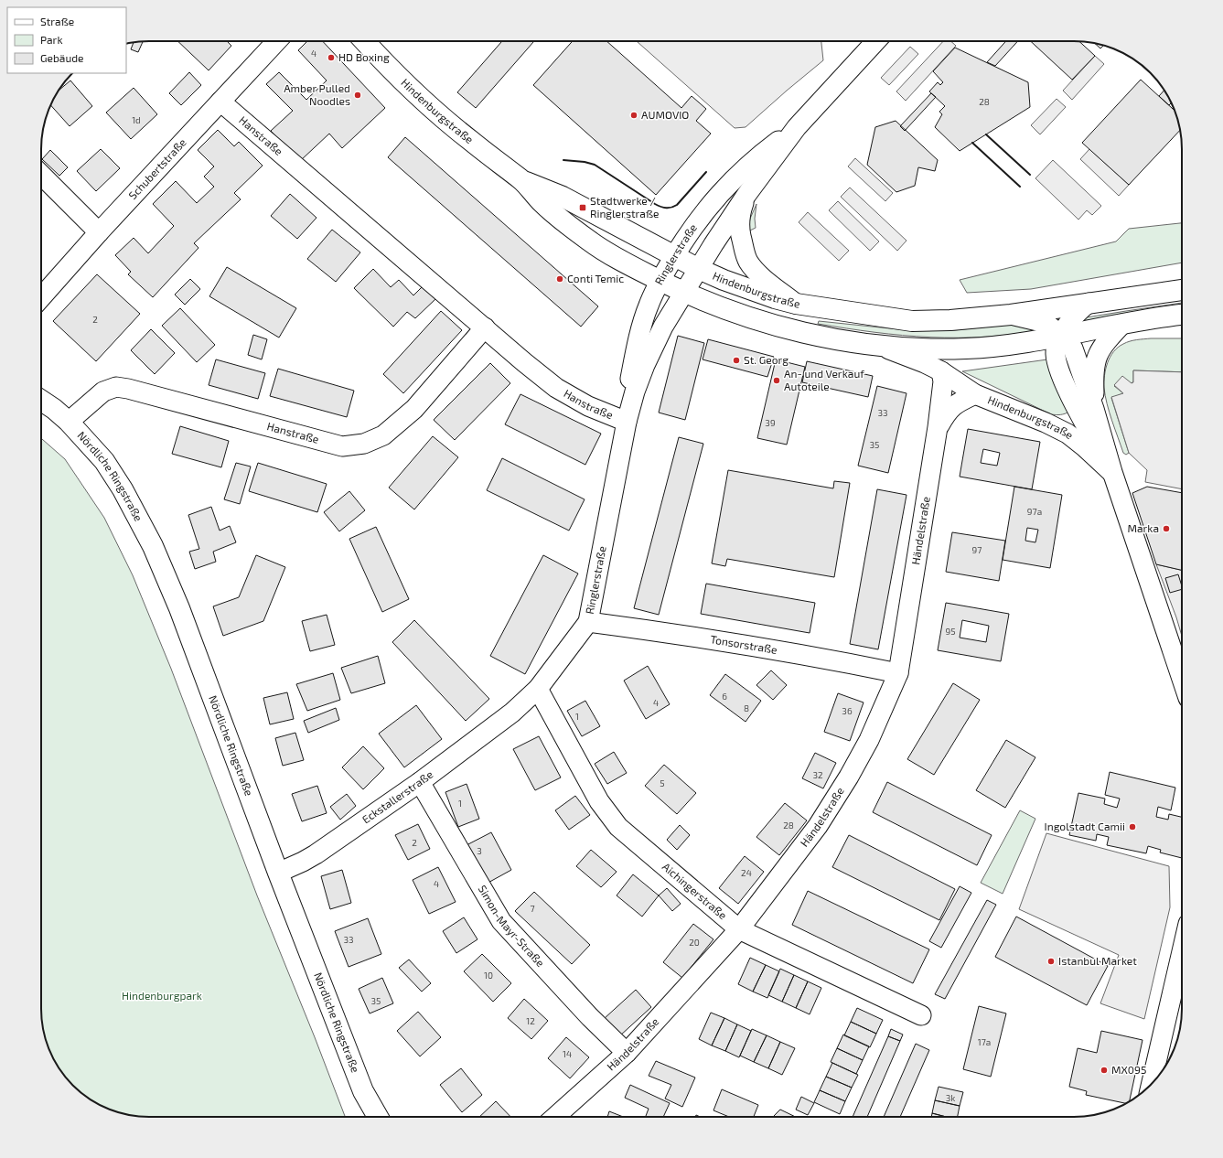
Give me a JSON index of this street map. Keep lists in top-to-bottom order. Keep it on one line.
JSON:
{"streets":{"main road":["Hindenburgstraße","Nördliche Ringstraße"],"street":["Hanstraße","Schubertstraße","Ringlerstraße","Händelstraße","Tonsorstraße","Eckstallerstraße","Aichingerstraße","Simon-Mayr-Straße"]},"crossings":[["Hindenburgstraße","Ringlerstraße"],["Hindenburgstraße","Händelstraße"],["Hanstraße","Schubertstraße"],["Hanstraße","Ringlerstraße"],["Hanstraße","Nördliche Ringstraße"],["Ringlerstraße","Tonsorstraße"],["Ringlerstraße","Eckstallerstraße"],["Ringlerstraße","Aichingerstraße"],["Nördliche Ringstraße","Eckstallerstraße"],["Händelstraße","Tonsorstraße"],["Händelstraße","Aichingerstraße"],["Händelstraße","Simon-Mayr-Straße"],["Eckstallerstraße","Simon-Mayr-Straße"]],"parks":["Hindenburgpark"],"places":{"other":["HD Boxing","Amber Pulled Noodles","AUMOVIO","Conti Temic","St. Georg","An- und Verkauf Autoteile","Marka","Ingolstadt Camii","Istanbul Market","MX095"],"transit":["Stadtwerke / Ringlerstraße"]},"house_numbers":["4","28","1d","2","33","39","35","97a","97","95","6","4","8","36","1","32","5","1","28","2","3","24","4","7","33","20","10","35","12","17a","14","3k"],"legend":["Straße","Park","Gebäude"]}
